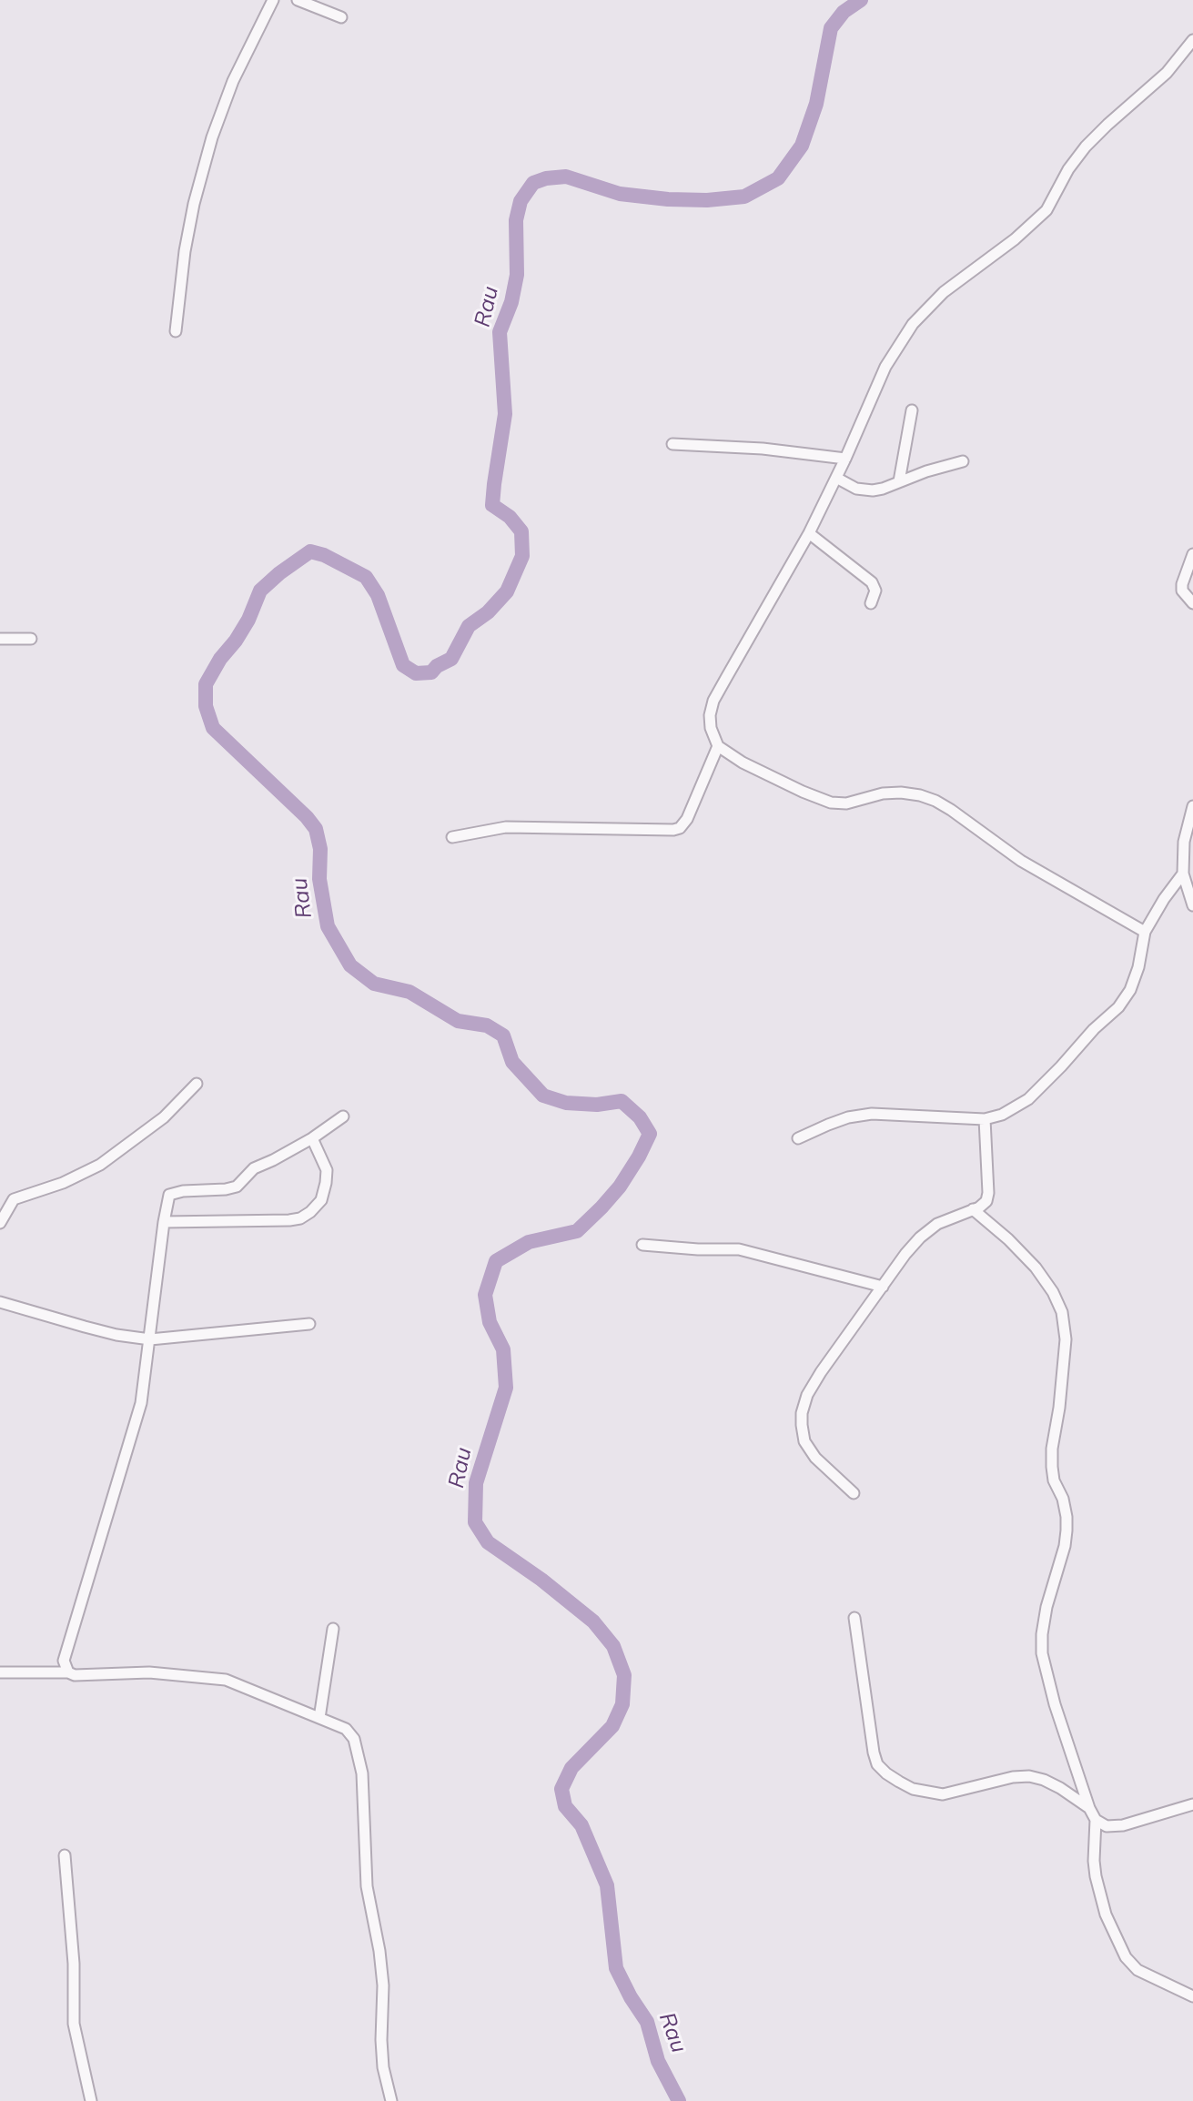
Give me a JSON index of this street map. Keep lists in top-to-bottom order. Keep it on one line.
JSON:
{"water":["Rau"]}
